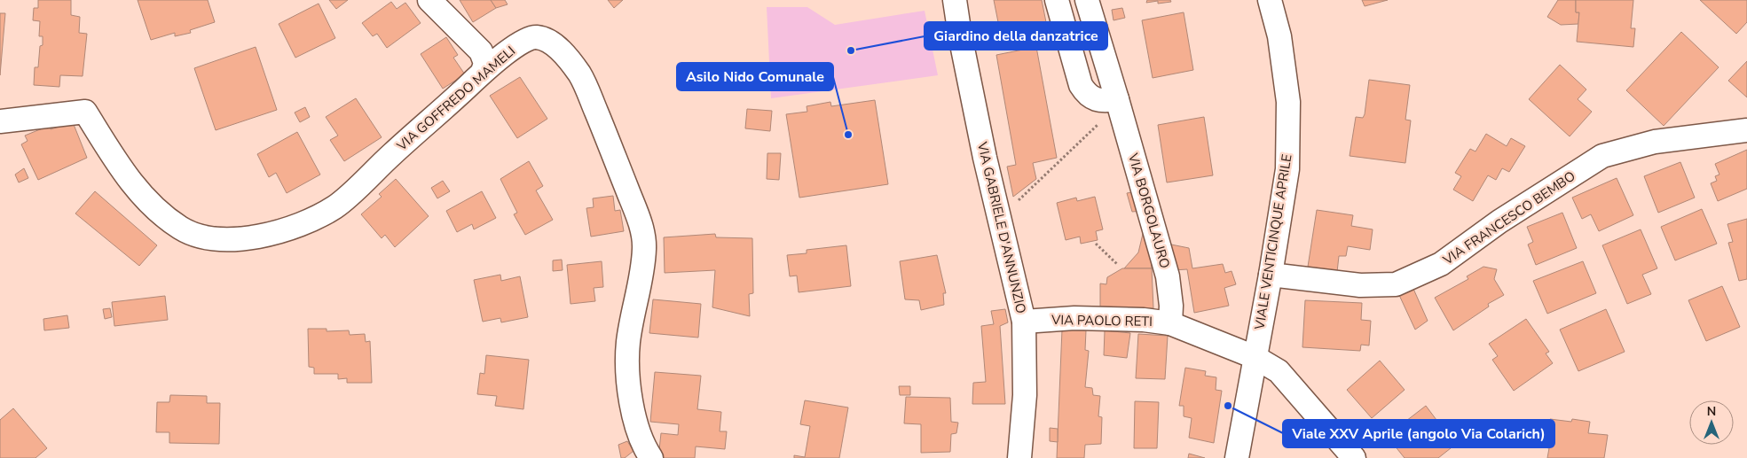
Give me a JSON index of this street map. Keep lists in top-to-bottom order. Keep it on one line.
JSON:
{"streets":{"street":["VIA GOFFREDO MAMELI","VIA BORGOLAURO","VIA FRANCESCO BEMBO","VIA GABRIELE D'ANNUNZIO","VIALE VENTICINQUE APRILE","VIA PAOLO RETI"]},"crossings":[["VIA BORGOLAURO","VIA PAOLO RETI"],["VIA FRANCESCO BEMBO","VIALE VENTICINQUE APRILE"],["VIA GABRIELE D'ANNUNZIO","VIA PAOLO RETI"],["VIALE VENTICINQUE APRILE","VIA PAOLO RETI"]],"places":["Giardino della danzatrice","Asilo Nido Comunale","Viale XXV Aprile (angolo Via Colarich)"],"north":"top"}
